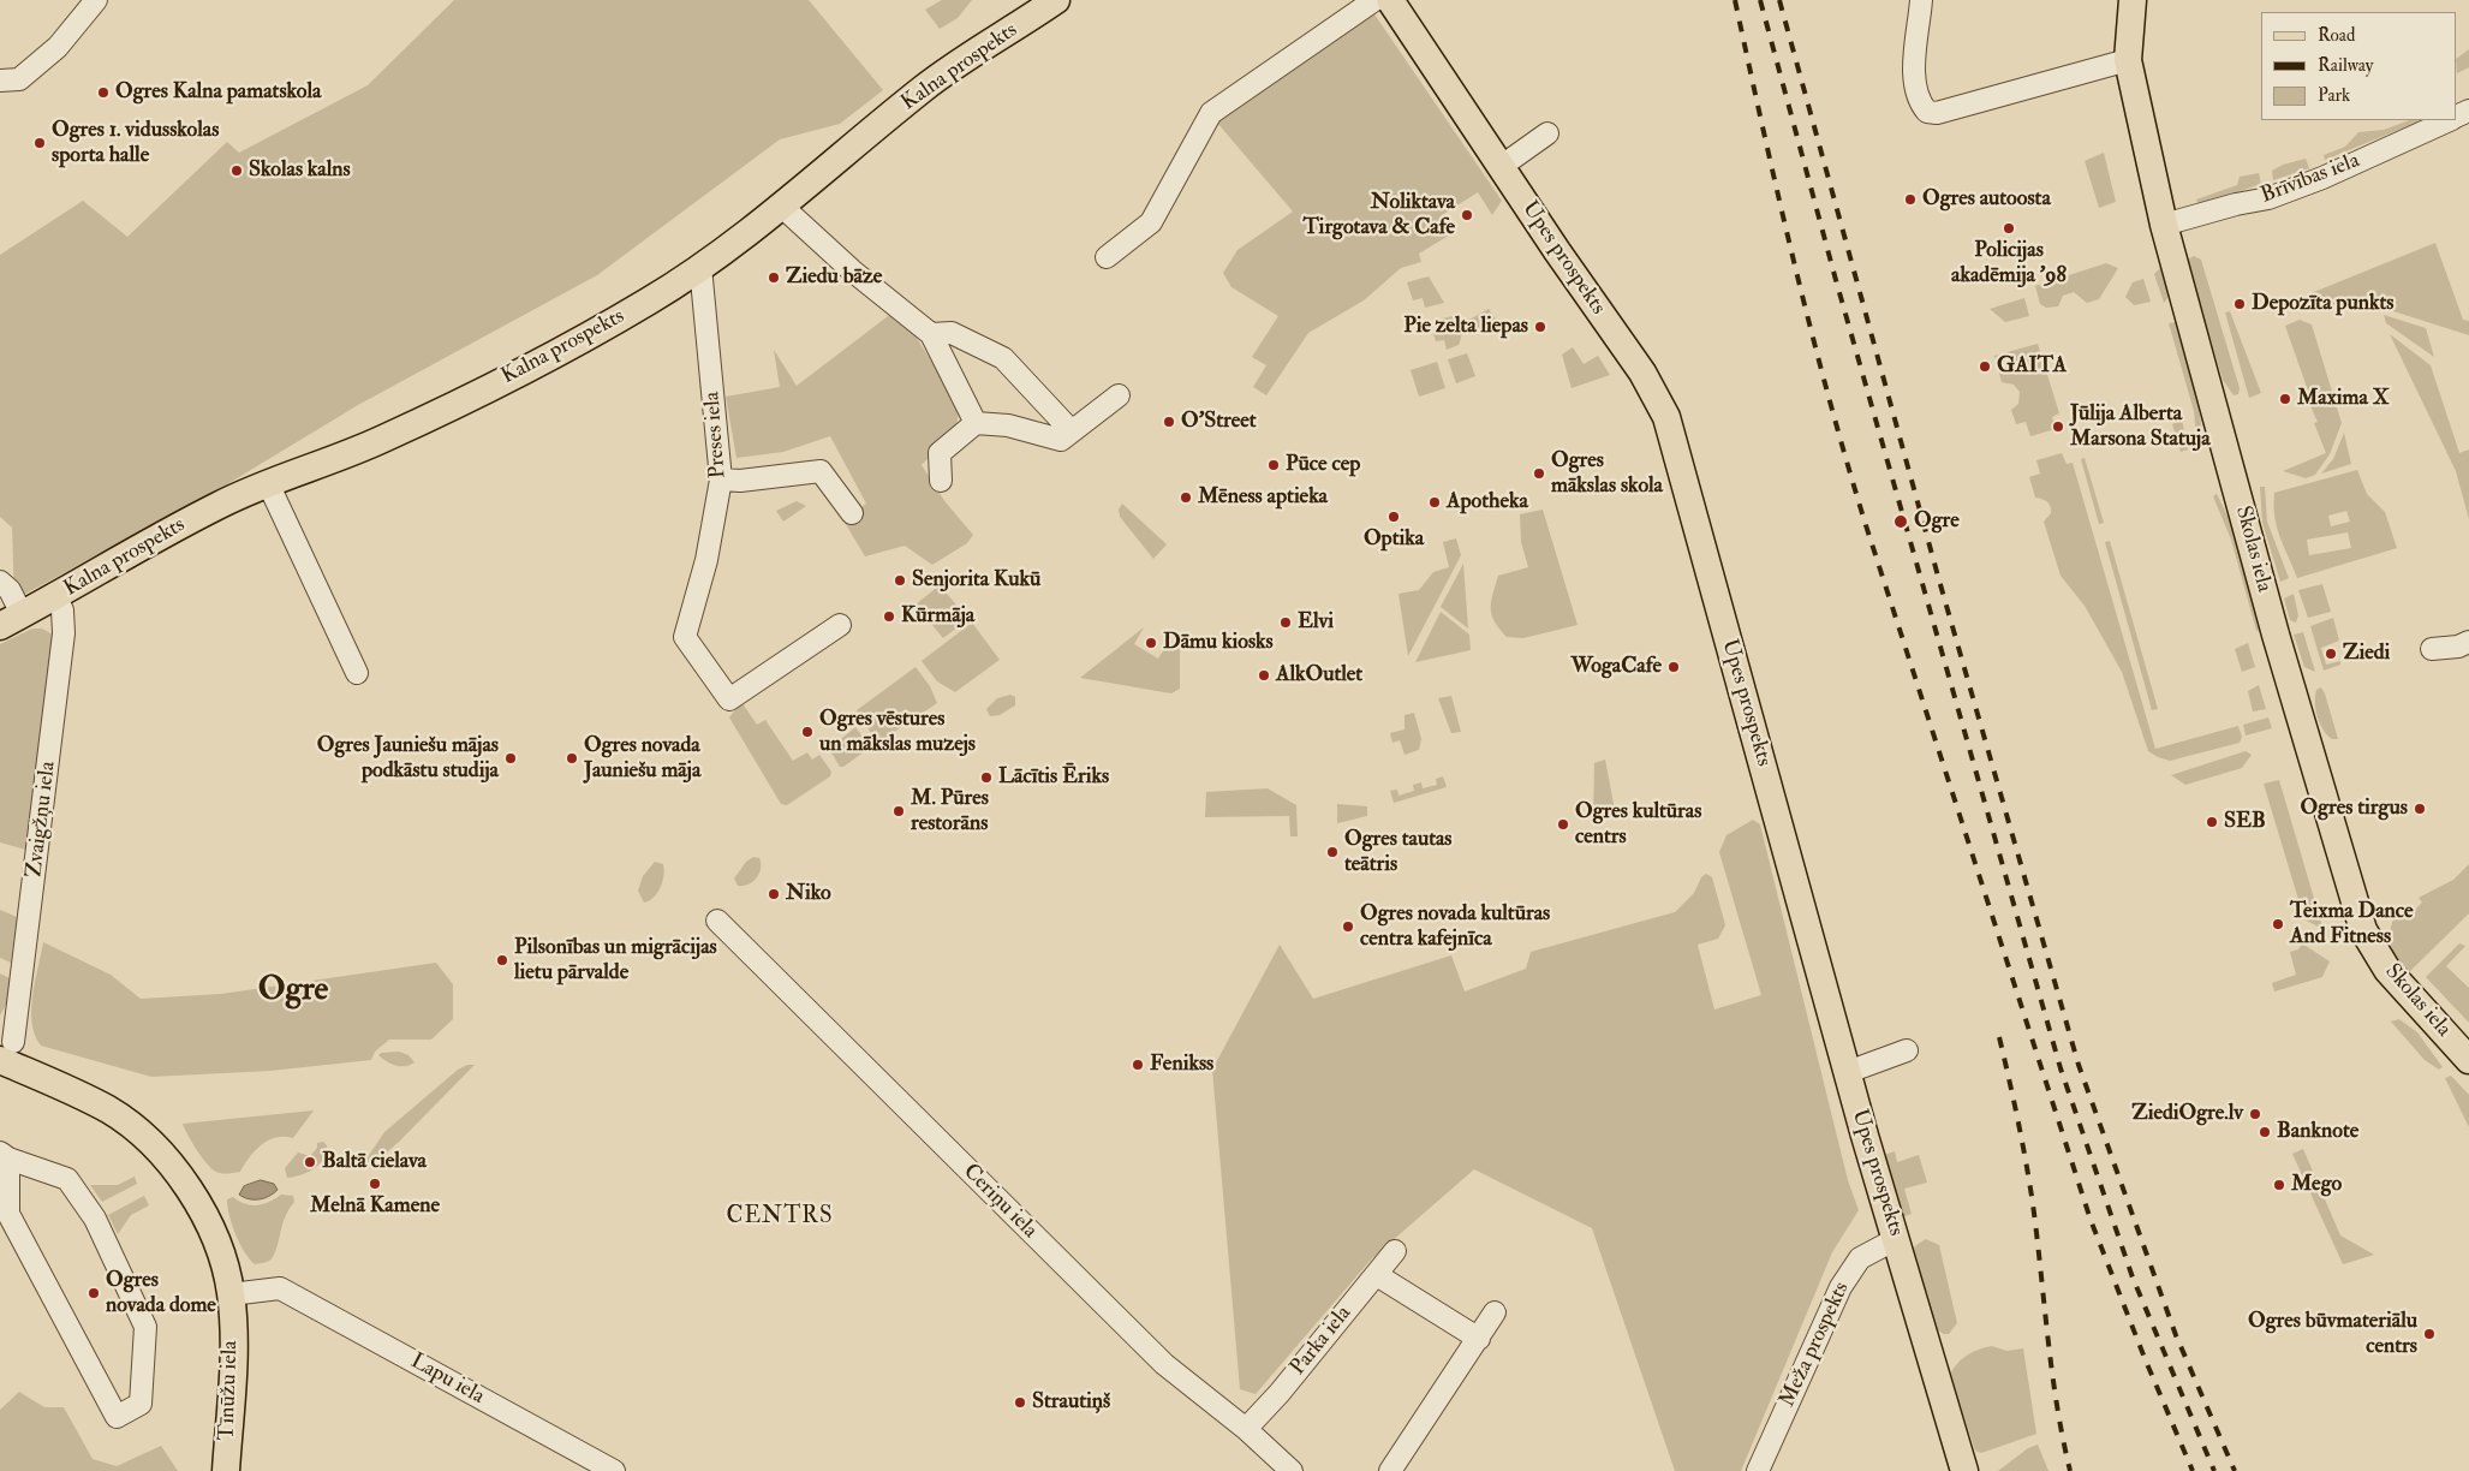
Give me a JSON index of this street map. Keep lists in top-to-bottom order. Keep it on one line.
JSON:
{"streets":{"main road":["Kalna prospekts","Upes prospekts","Skolas iela","Tīnūžu iela"],"street":["Brīvības iela","Preses iela","Zvaigžņu iela","Ceriņu iela","Parka iela","Meža prospekts","Lapu iela"]},"crossings":[["Kalna prospekts","Preses iela"],["Kalna prospekts","Zvaigžņu iela"],["Brīvības iela","Skolas iela"],["Upes prospekts","Meža prospekts"],["Zvaigžņu iela","Tīnūžu iela"],["Ceriņu iela","Parka iela"],["Lapu iela","Tīnūžu iela"]],"districts":["Ogre","CENTRS"],"places":["Ogres Kalna pamatskola","Ogres 1. vidusskolas sporta halle","Skolas kalns","Ogres autoosta","Noliktava Tirgotava & Cafe","Policijas akadēmija '98","Ziedu bāze","Depozīta punkts","Pie zelta liepas","GAITA","Maxima X","O'Street","Jūlija Alberta Marsona Statuja","Pūce cep","Ogres mākslas skola","Mēness aptieka","Apotheka","Optika","Ogre","Senjorita Kukū","Kūrmāja","Elvi","Dāmu kiosks","Ziedi","WogaCafe","AlkOutlet","Ogres vēstures un mākslas muzejs","Ogres Jauniešu mājas podkāstu studija","Ogres novada Jauniešu māja","Lācītis Ēriks","Ogres tirgus","M. Pūres restorāns","SEB","Ogres kultūras centrs","Ogres tautas teātris","Niko","Teixma Dance And Fitness","Ogres novada kultūras centra kafejnīca","Pilsonības un migrācijas lietu pārvalde","Fenikss","ZiediOgre.lv","Banknote","Baltā cielava","Melnā Kamene","Mego","Ogres novada dome","Ogres būvmateriālu centrs","Strautiņš"],"legend":["Road","Railway","Park"]}
